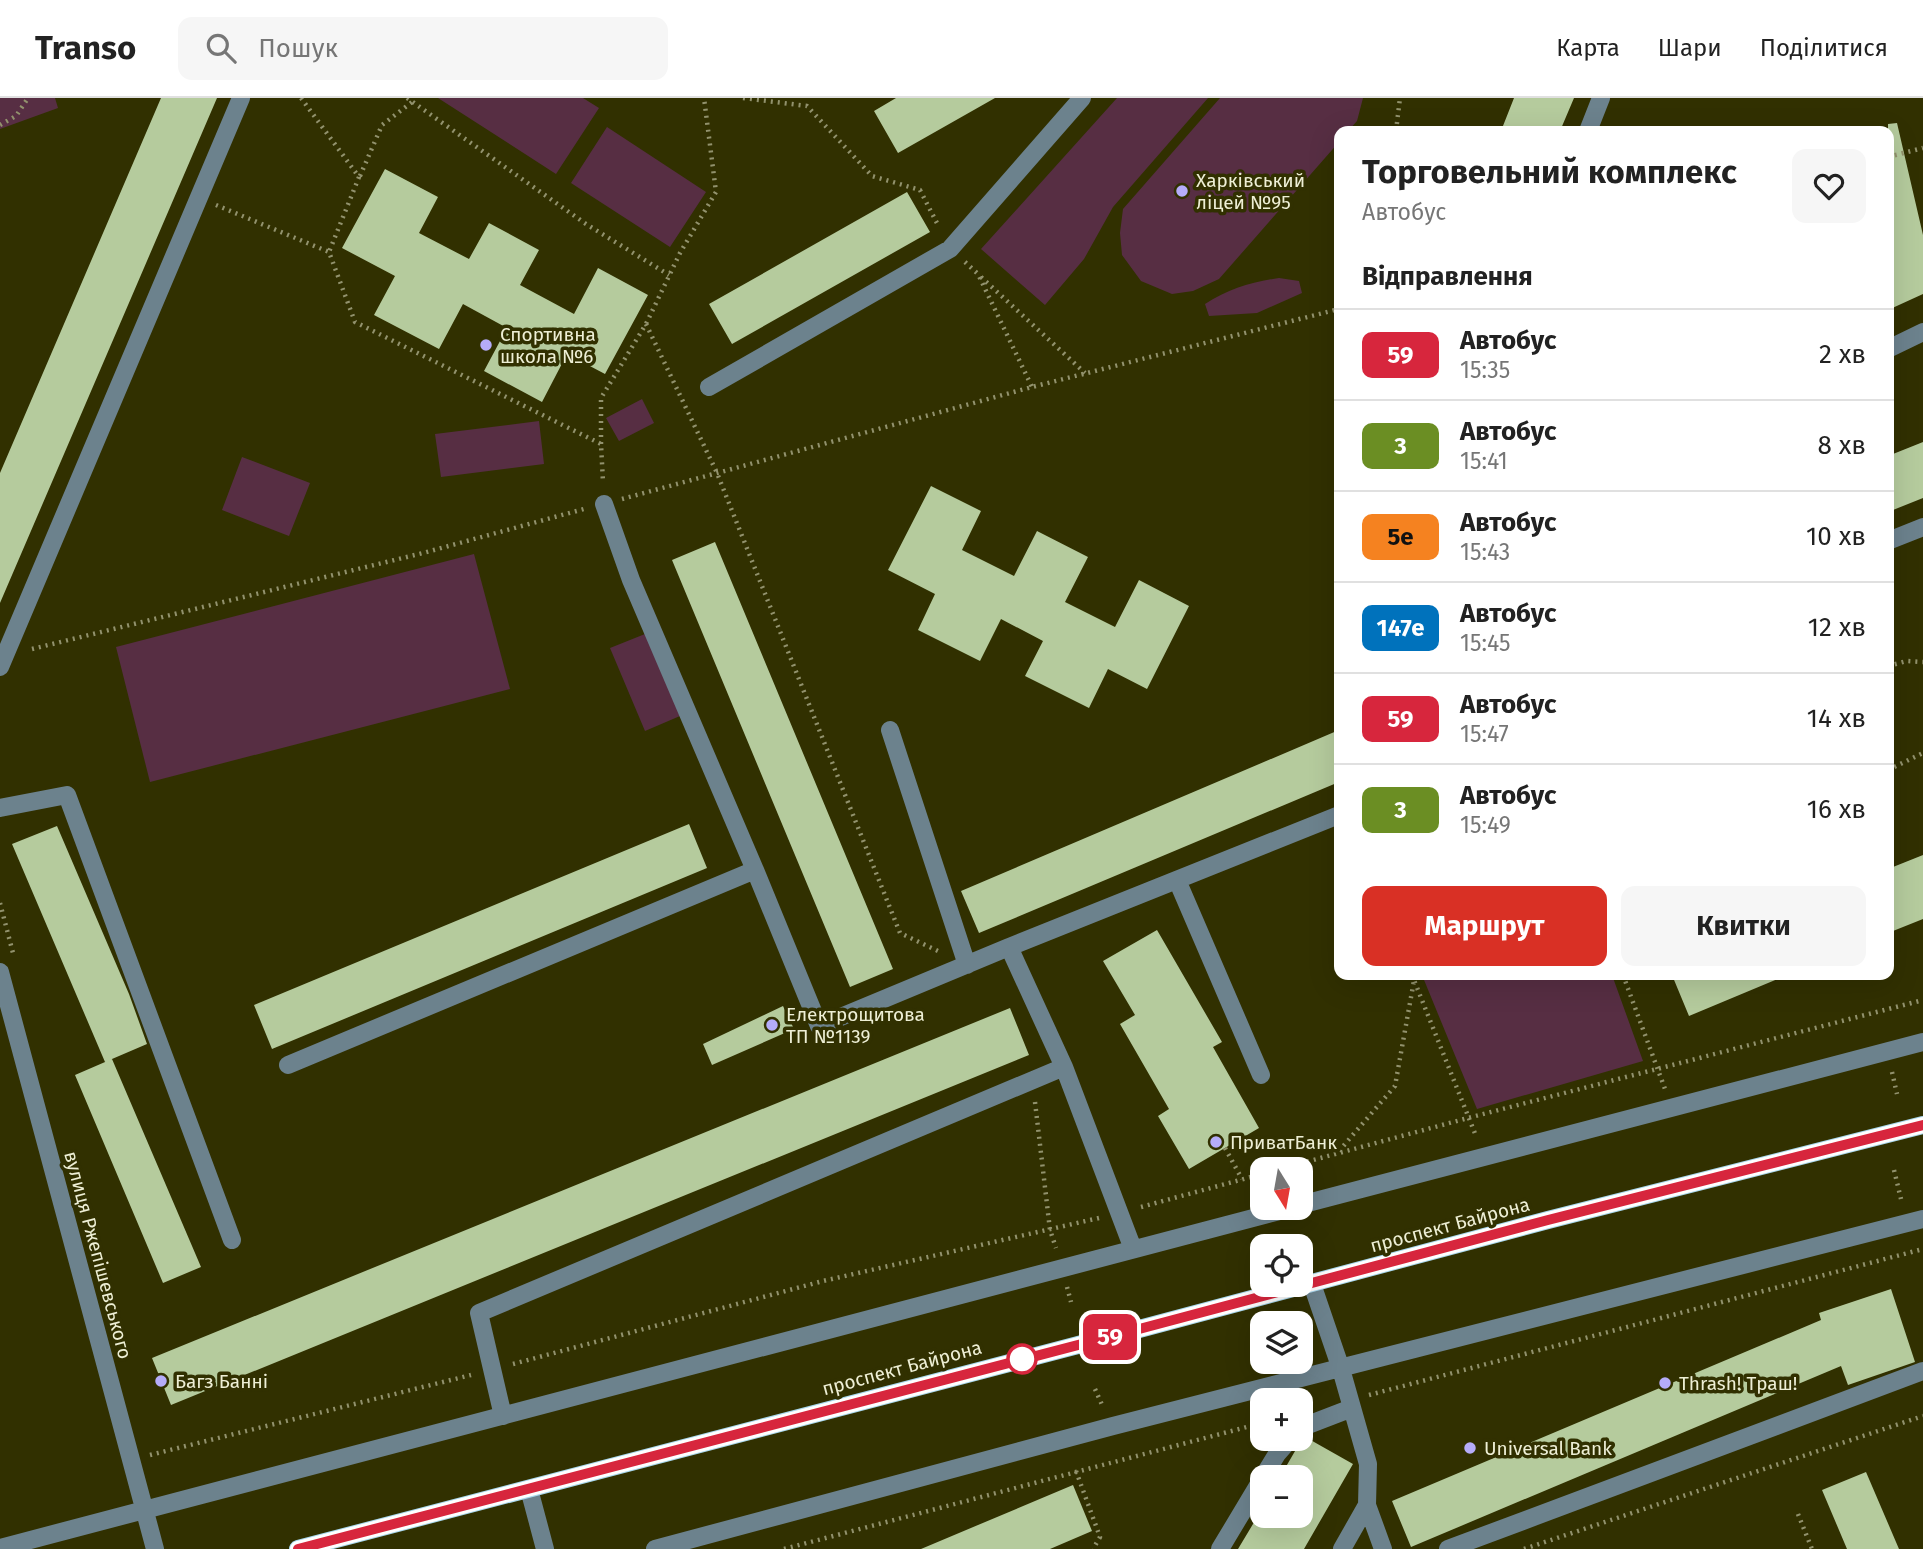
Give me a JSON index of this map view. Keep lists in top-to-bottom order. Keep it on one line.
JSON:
{"streets":{"main road":["проспект Байрона"],"street":["вулиця Ржепішевського"]},"places":["Харківський ліцей №95","Спортивна школа №6","Електрощитова ТП №1139","ПриватБанк","Багз Банні","Thrash! Траш!","Universal Bank"],"lines":["bus line 59"],"north":"bottom","page":{"header":"Transo","search":"Пошук","nav":["Карта","Шари","Поділитися"],"on_map":"59","heading":[["Торговельний комплекс","Автобус"],"Відправлення"],"list":[{"mark":"59","name":"Автобус","note":"15:35","value":"2 хв"},{"mark":"3","name":"Автобус","note":"15:41","value":"8 хв"},{"mark":"5е","name":"Автобус","note":"15:43","value":"10 хв"},{"mark":"147е","name":"Автобус","note":"15:45","value":"12 хв"},{"mark":"59","name":"Автобус","note":"15:47","value":"14 хв"},{"mark":"3","name":"Автобус","note":"15:49","value":"16 хв"}],"buttons":["Маршрут","Квитки"],"map_buttons":["+","−"]}}
